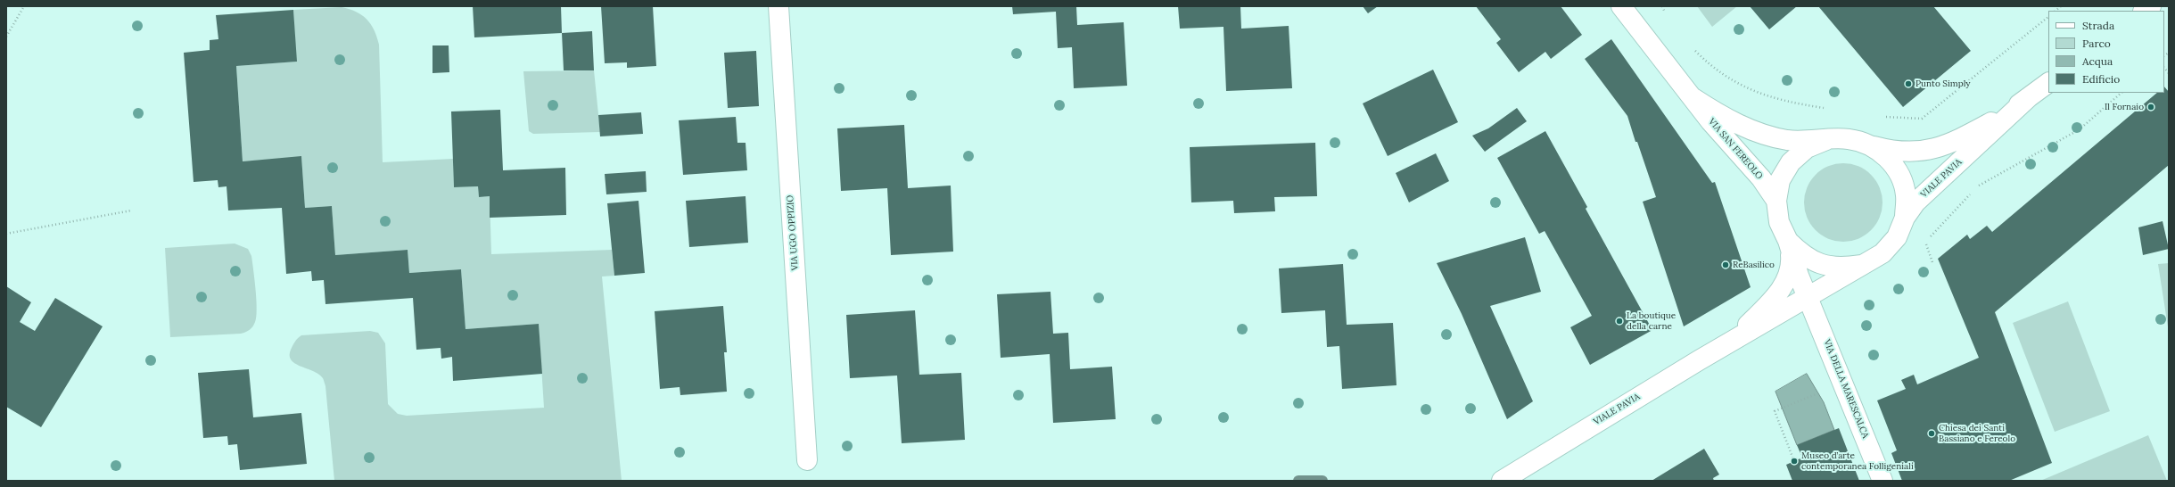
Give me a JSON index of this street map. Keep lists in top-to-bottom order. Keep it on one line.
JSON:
{"streets":{"street":["VIA SAN FEREOLO","VIALE PAVIA","VIA UGO OPPIZIO","VIA DELLA MARESCALCA"]},"crossings":[["VIA SAN FEREOLO","VIALE PAVIA"],["VIA SAN FEREOLO","VIA DELLA MARESCALCA"],["VIALE PAVIA","VIA DELLA MARESCALCA"]],"places":["Punto Simply","Il Fornaio","ReBasilico","La boutique della carne","Chiesa dei Santi Bassiano e Fereolo","Museo d’arte contemporanea Folligeniali"],"legend":["Strada","Parco","Acqua","Edificio"]}
